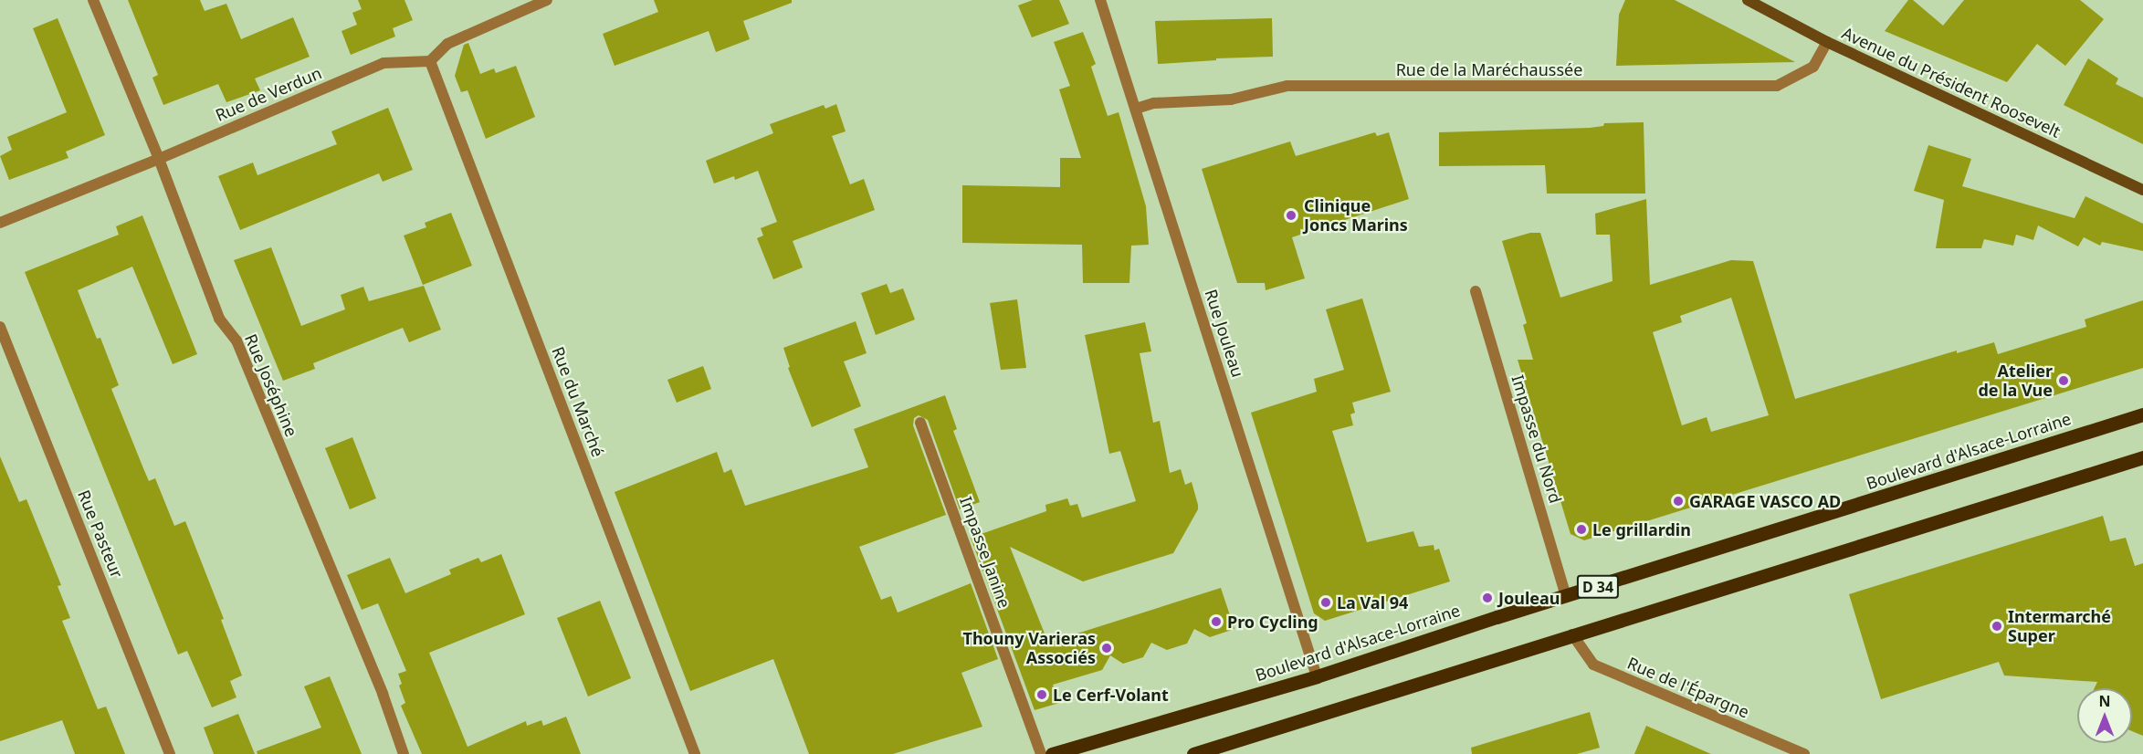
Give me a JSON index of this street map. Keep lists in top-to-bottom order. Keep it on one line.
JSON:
{"streets":{"main road":["Boulevard d'Alsace-Lorraine","D 34"],"street":["Rue de la Maréchaussée","Avenue du Président Roosevelt","Rue de Verdun","Rue Jouleau","Rue Joséphine","Rue du Marché","Impasse du Nord","Rue Pasteur","Impasse Janine","Rue de l'Épargne"]},"crossings":[["Rue de la Maréchaussée","Avenue du Président Roosevelt"],["Rue de la Maréchaussée","Rue Jouleau"],["Rue de Verdun","Rue Joséphine"],["Rue de Verdun","Rue du Marché"],["Rue Jouleau","Boulevard d'Alsace-Lorraine"],["Impasse du Nord","Boulevard d'Alsace-Lorraine"],["D 34","Rue de l'Épargne"]],"places":["Clinique Joncs Marins","Atelier de la Vue","GARAGE VASCO AD","Le grillardin","Jouleau","La Val 94","Pro Cycling","Intermarché Super","Thouny Varieras Associés","Le Cerf-Volant"],"north":"top"}
